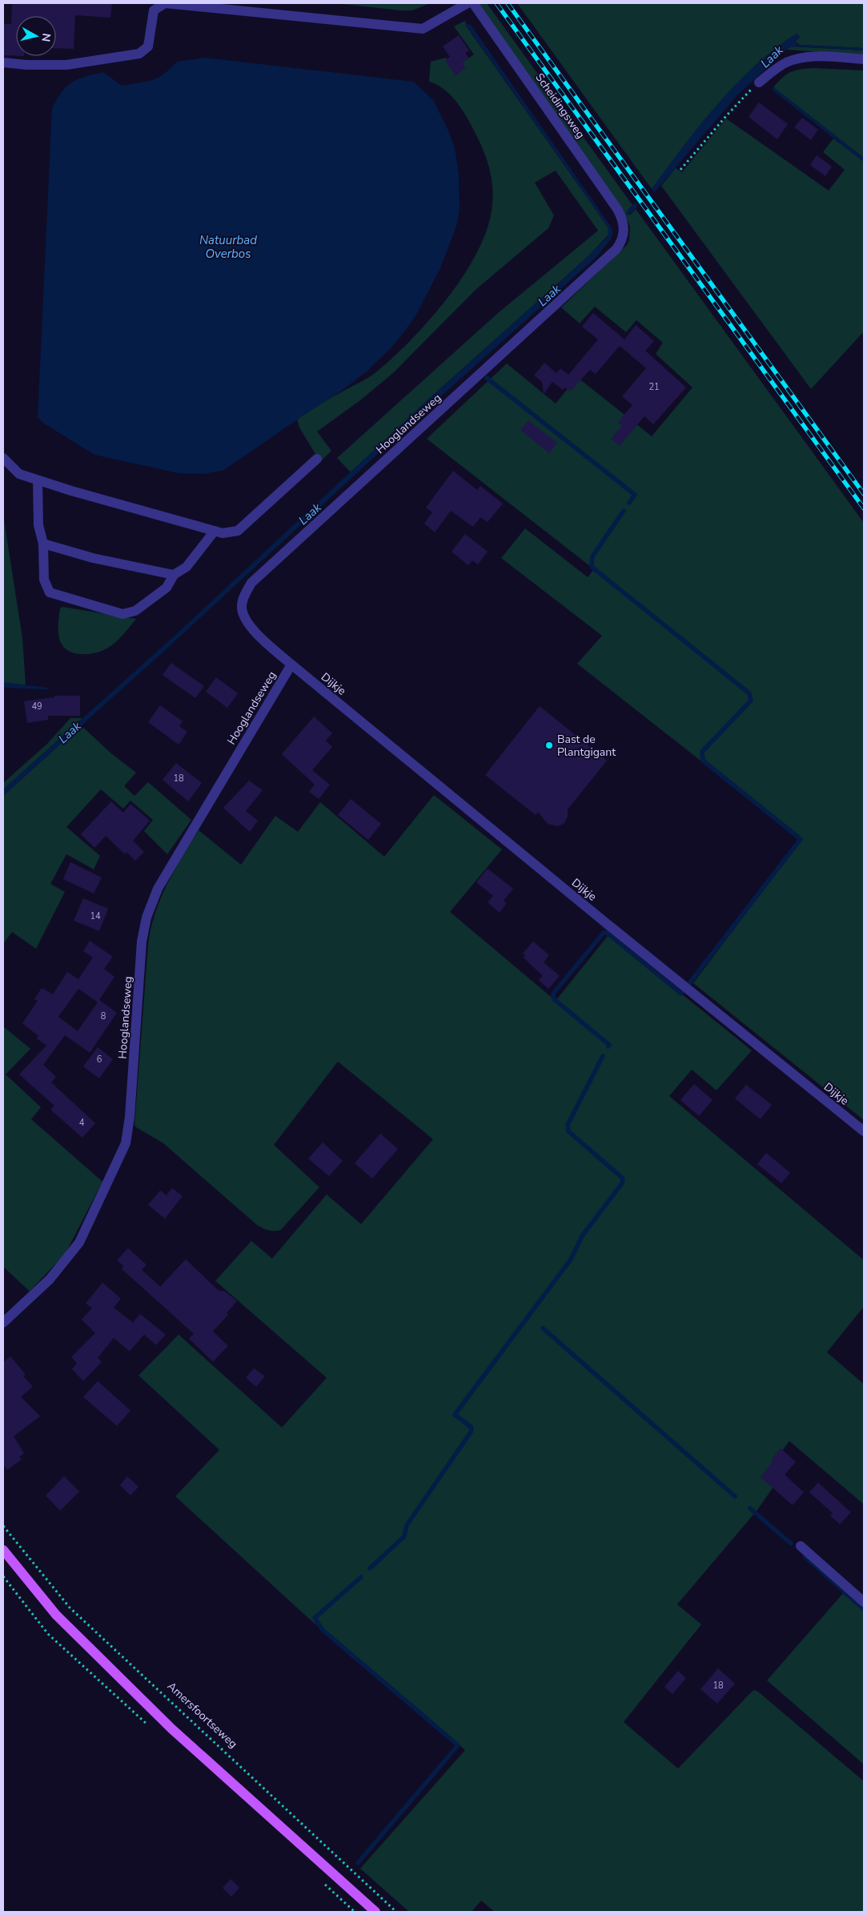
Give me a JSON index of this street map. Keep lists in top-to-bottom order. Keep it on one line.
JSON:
{"streets":{"street":["Scheidingsweg","Hooglandseweg","Dijkje"],"path":["Amersfoortseweg"]},"crossings":[["Scheidingsweg","Hooglandseweg"],["Hooglandseweg","Dijkje"]],"water":["Laak","Natuurbad Overbos"],"places":["Bast de Plantgigant"],"house_numbers":["21","49","18","14","8","6","4","18"],"north":"right"}
